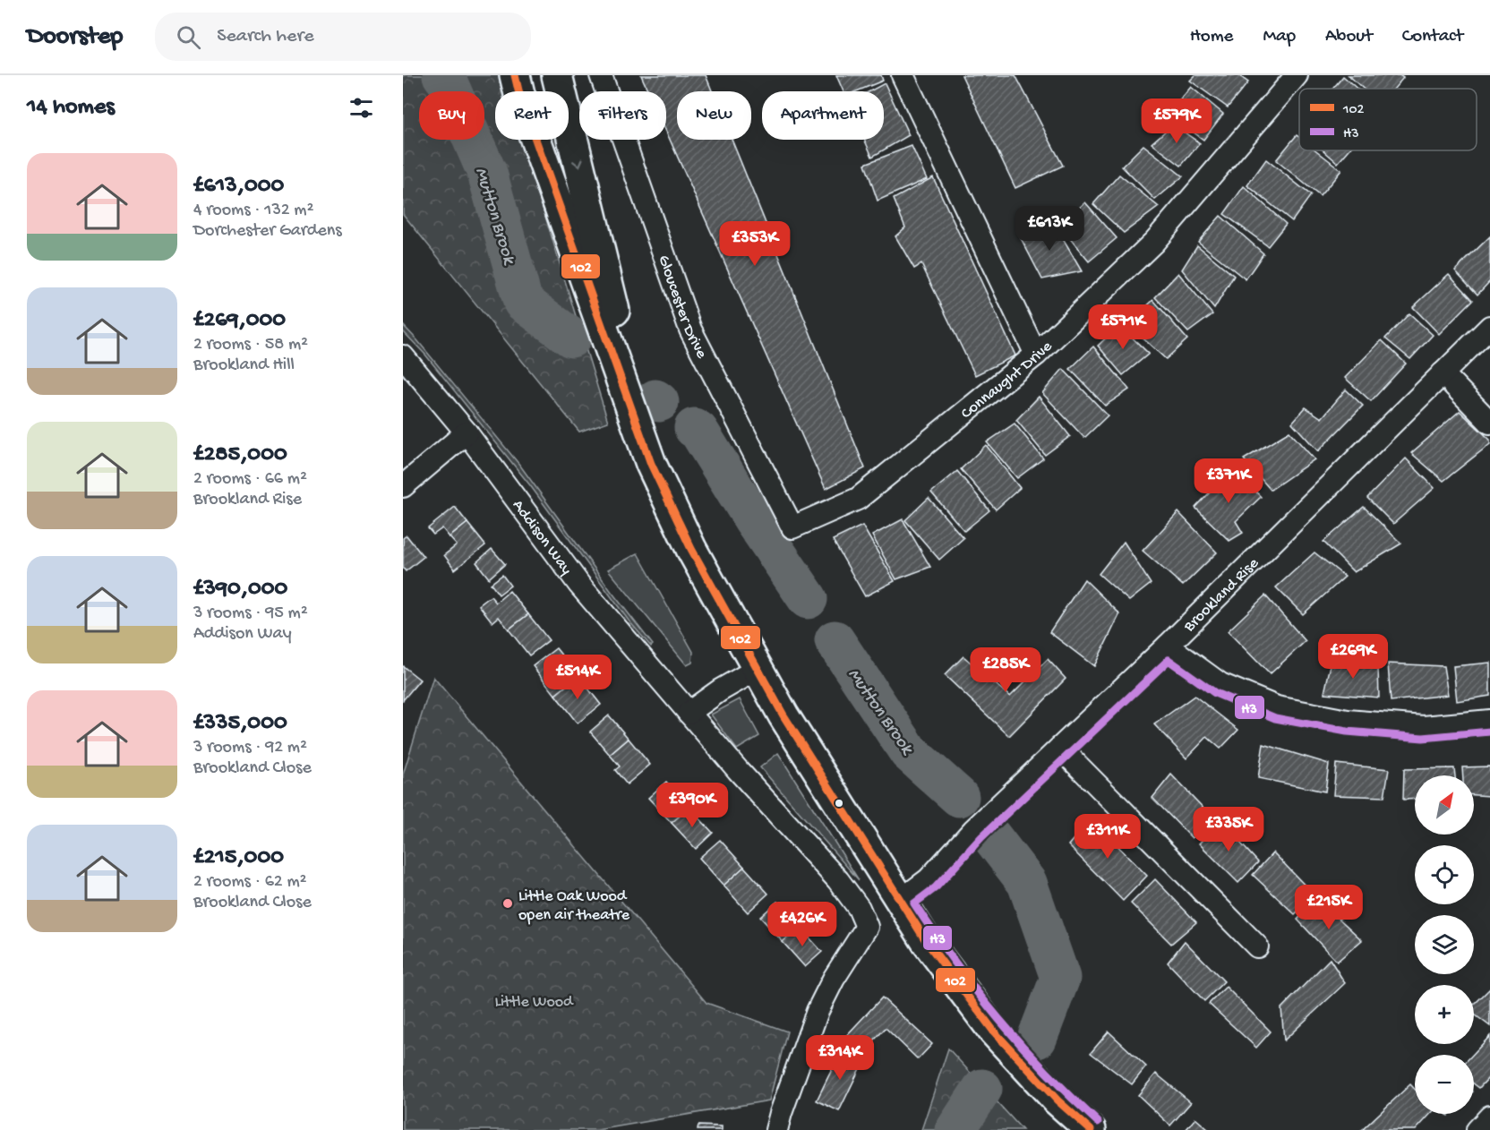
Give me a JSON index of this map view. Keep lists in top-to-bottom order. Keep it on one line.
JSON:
{"streets":{"street":["Gloucester Drive","Connaught Drive","Addison Way","Brookland Rise"]},"crossings":[["Gloucester Drive","Connaught Drive"]],"water":["Mutton Brook"],"parks":["Little Wood"],"places":["Little Oak Wood open air theatre"],"lines":["transit line 102","transit line H3"],"legend":["102","H3"],"north":"top right","page":{"header":"Doorstep","search":"Search here","nav":["Home","Map","About","Contact"],"heading":"14 homes","chip":["Buy","Rent","Filters","New","Apartment"],"price":["£579K","£613K","£353K","£571K","£371K","£269K","£285K","£514K","£390K","£335K","£311K","£215K","£426K","£314K"],"list":[{"name":"£613,000","note":"4 rooms · 132 m² · Dorchester Gardens"},{"name":"£269,000","note":"2 rooms · 58 m² · Brookland Hill"},{"name":"£285,000","note":"2 rooms · 66 m² · Brookland Rise"},{"name":"£390,000","note":"3 rooms · 95 m² · Addison Way"},{"name":"£335,000","note":"3 rooms · 92 m² · Brookland Close"},{"name":"£215,000","note":"2 rooms · 62 m² · Brookland Close"}],"map_buttons":["+","−"]}}
